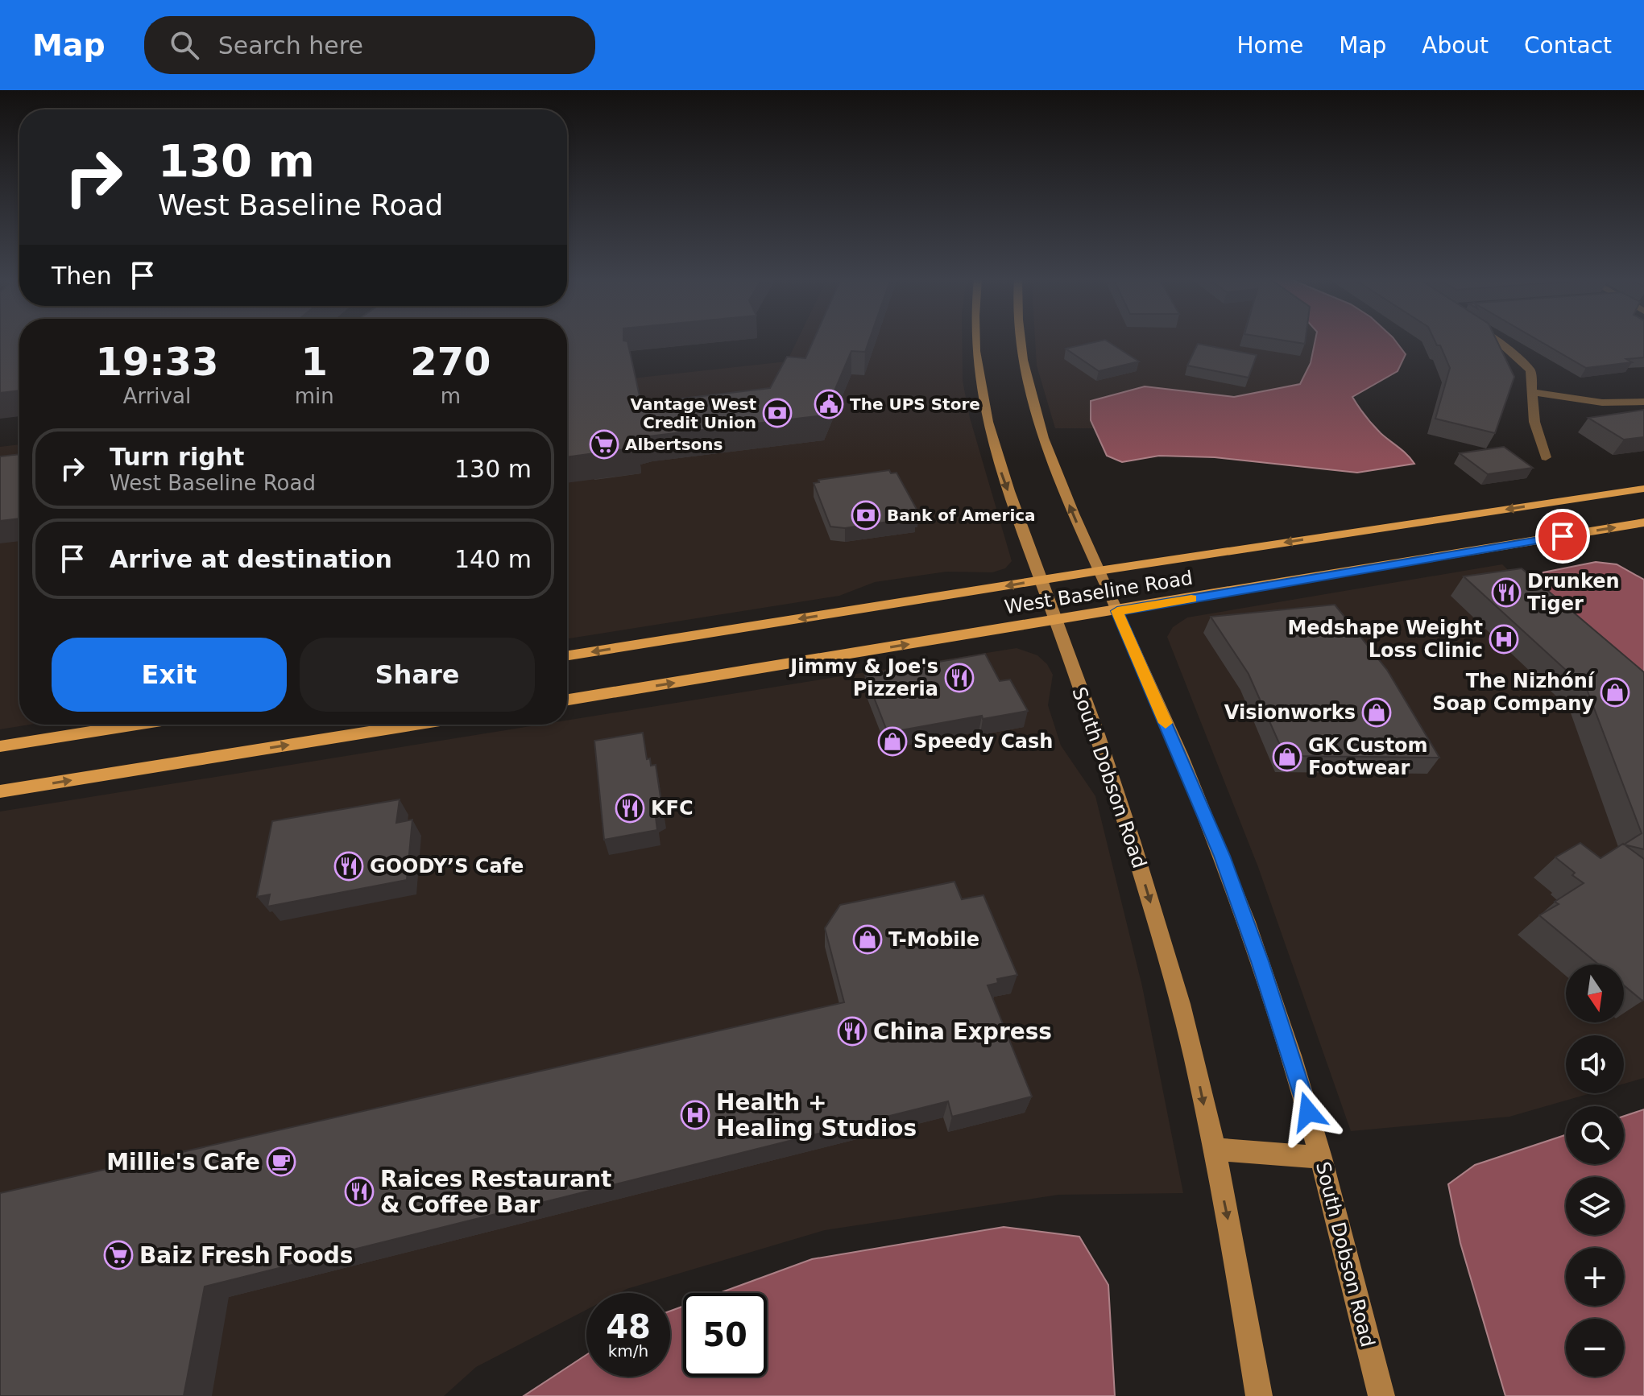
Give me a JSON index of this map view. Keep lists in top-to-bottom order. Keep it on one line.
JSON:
{"streets":{"main road":["West Baseline Road","South Dobson Road"]},"crossings":[["West Baseline Road","South Dobson Road"]],"places":{"public building":["The UPS Store"],"bank":["Vantage West Credit Union","Bank of America"],"supermarket":["Albertsons","Baiz Fresh Foods"],"restaurant":["Drunken Tiger","Jimmy & Joe's Pizzeria","KFC","GOODY’S Cafe","China Express","Raices Restaurant & Coffee Bar"],"hospital":["Medshape Weight Loss Clinic","Health + Healing Studios"],"shop":["The Nizhóní Soap Company","Visionworks","Speedy Cash","GK Custom Footwear","T-Mobile"],"cafe":["Millie's Cafe"]},"north":"bottom","page":{"header":"Map","search":"Search here","nav":["Home","Map","About","Contact"],"turn":["130 m","West Baseline Road"],"then":"Then","eta":["19:33","Arrival","1","min","270","m"],"list":[{"name":"Turn right","note":"West Baseline Road","value":"130 m"},{"name":"Arrive at destination","value":"140 m"}],"buttons":["Exit","Share"],"map_buttons":["+","−"],"speed":"48 km/h","limit":"50"}}
